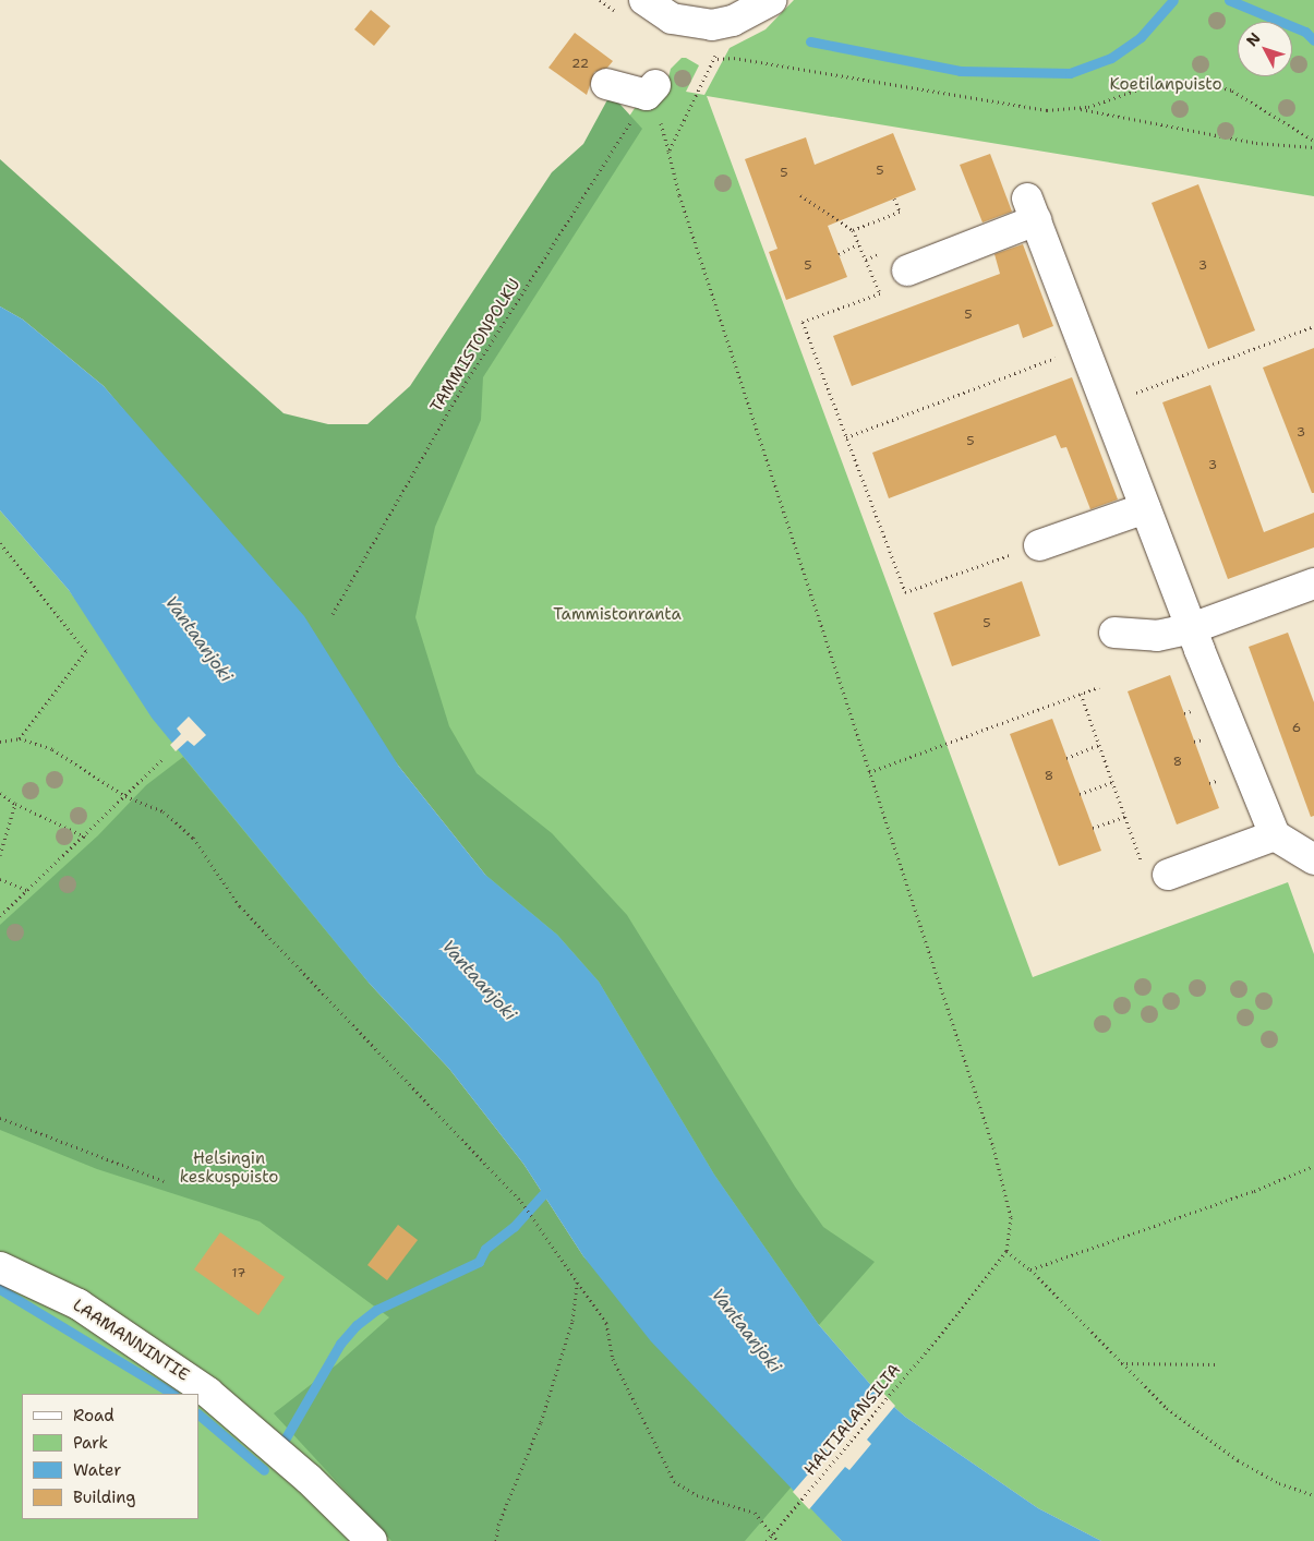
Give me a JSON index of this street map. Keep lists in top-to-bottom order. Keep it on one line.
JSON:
{"streets":{"street":["LAAMANNINTIE"],"path":["TAMMISTONPOLKU","HALTIALANSILTA"]},"water":["Vantaanjoki"],"parks":["Koetilanpuisto","Tammistonranta","Helsingin keskuspuisto"],"house_numbers":["22","5","5","5","3","5","3","5","3","5","6","8","8","17"],"legend":["Road","Park","Water","Building"],"north":"top left"}
